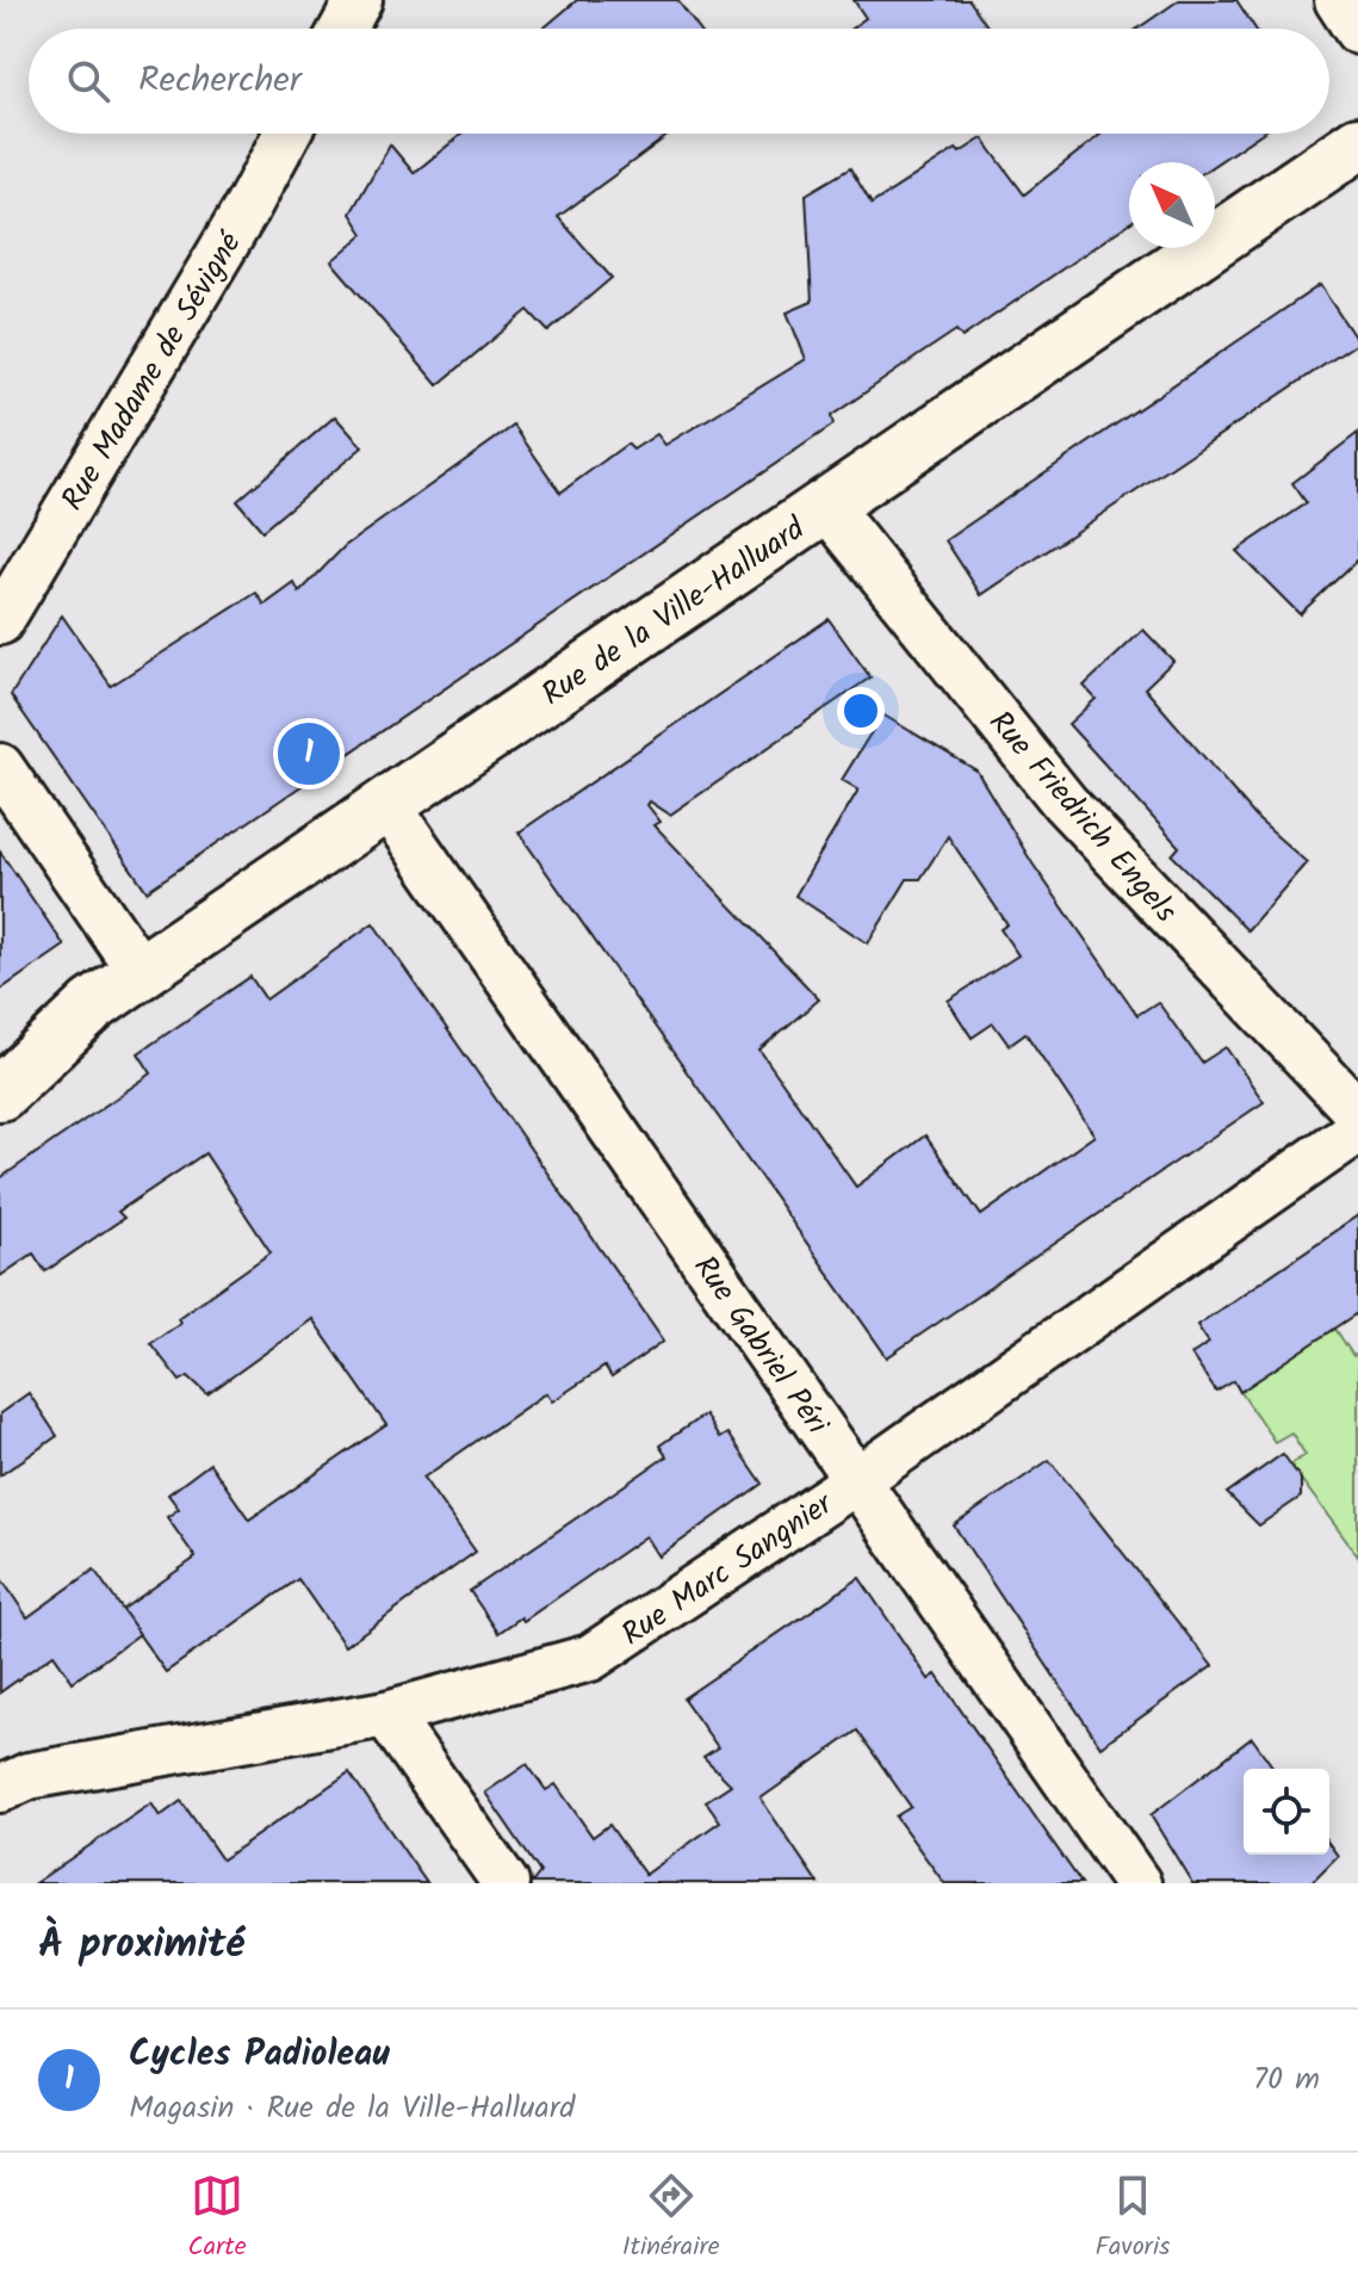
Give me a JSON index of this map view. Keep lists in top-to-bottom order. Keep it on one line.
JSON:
{"streets":{"main road":["Rue de la Ville-Halluard"],"street":["Rue Madame de Sévigné","Rue Friedrich Engels","Rue Gabriel Péri","Rue Marc Sangnier"]},"crossings":[["Rue de la Ville-Halluard","Rue Friedrich Engels"],["Rue de la Ville-Halluard","Rue Gabriel Péri"],["Rue Gabriel Péri","Rue Marc Sangnier"]],"north":"top left","page":{"search":"Rechercher","pins":"1","heading":"À proximité","list":[{"mark":"1","name":"Cycles Padioleau","note":"Magasin · Rue de la Ville-Halluard","value":"70 m"}],"nav":["Carte","Itinéraire","Favoris"]}}
